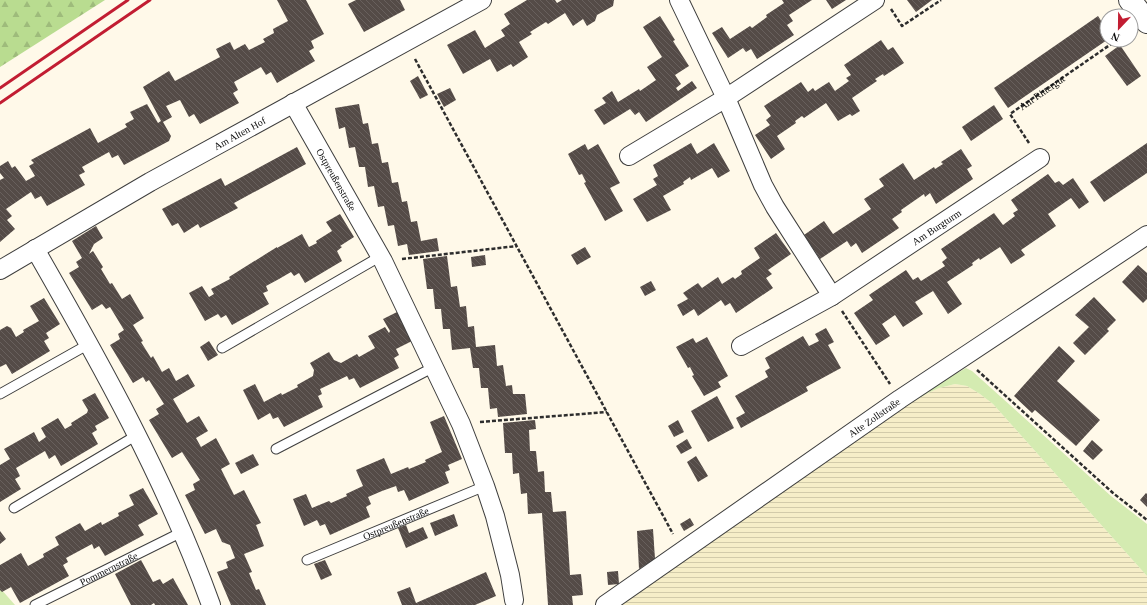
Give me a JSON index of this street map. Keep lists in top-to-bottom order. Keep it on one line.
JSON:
{"streets":{"street":["Am Alten Hof","Ostpreußenstraße","Am Burgturm","Alte Zollstraße"],"lane":["Pommernstraße"],"path":["Am Rittergut"]},"crossings":[["Am Rittergut","Am Burgturm"],["Am Alten Hof","Ostpreußenstraße"]],"north":"bottom"}
